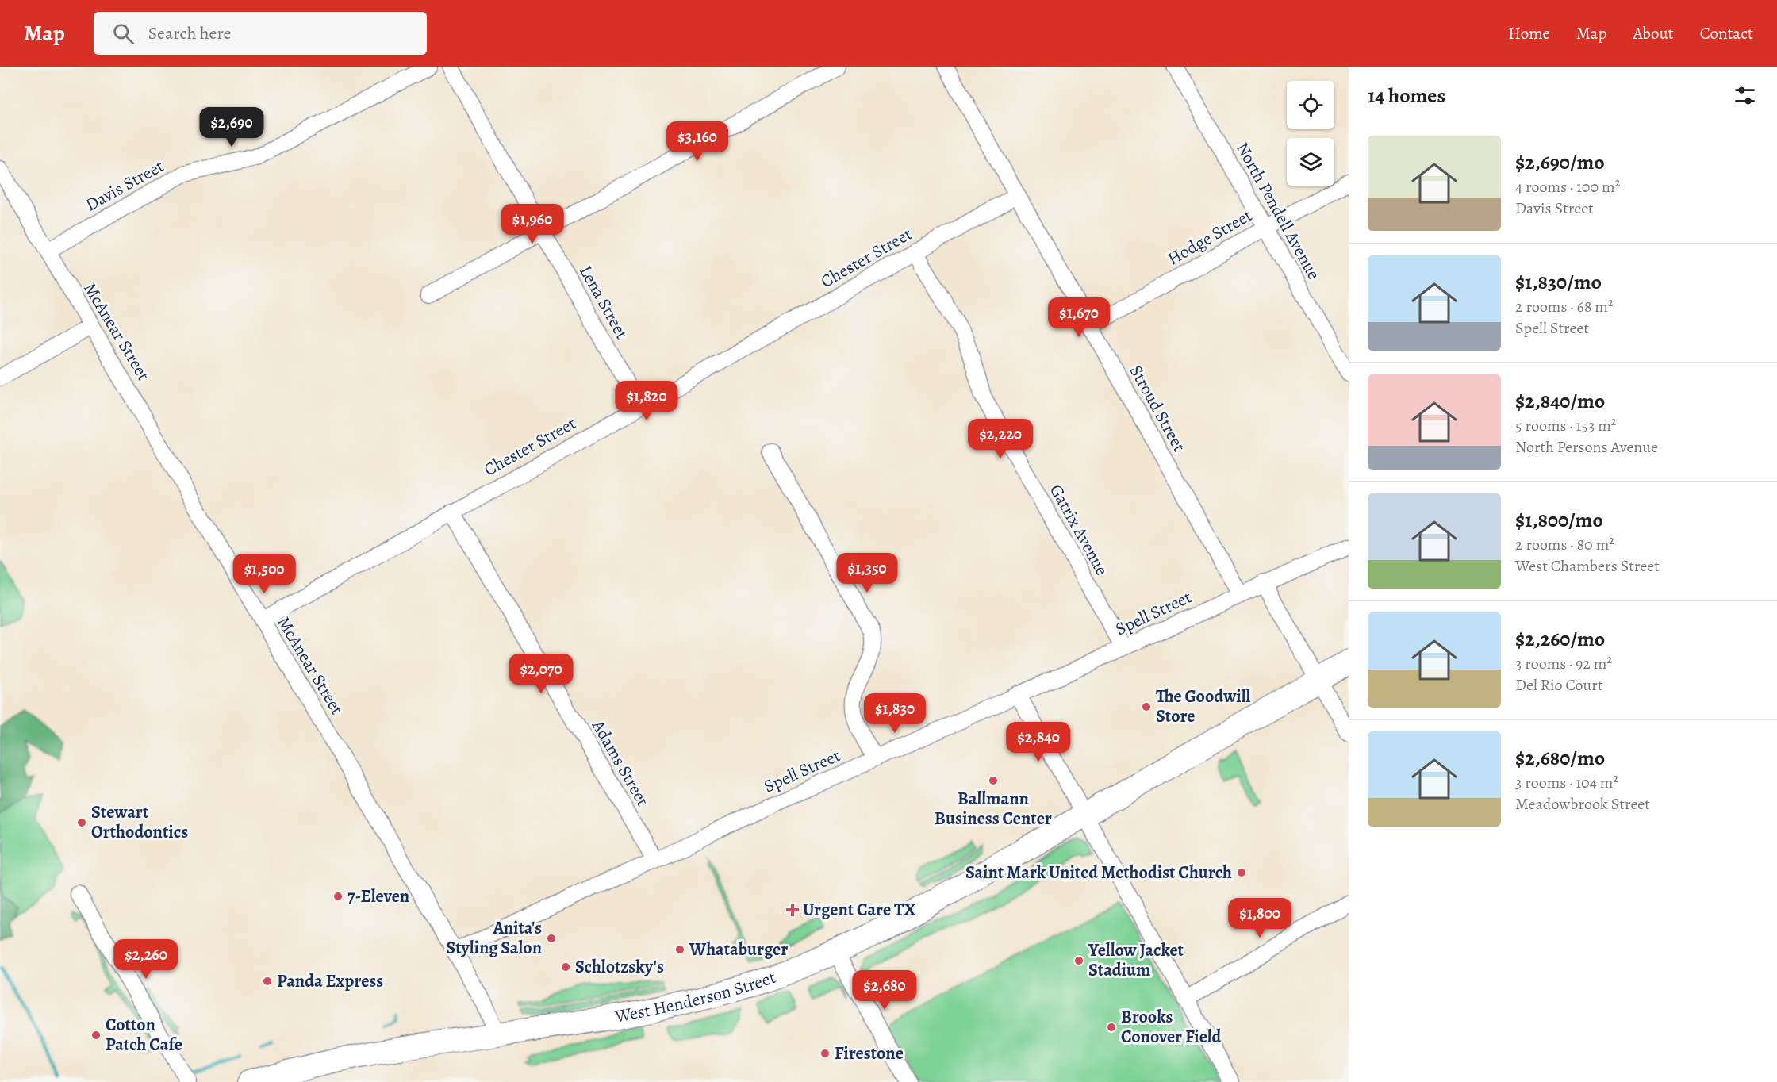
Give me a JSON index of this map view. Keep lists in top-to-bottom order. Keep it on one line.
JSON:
{"streets":{"main road":["West Henderson Street"],"street":["Davis Street","North Pendell Avenue","Hodge Street","Chester Street","Lena Street","McAnear Street","Stroud Street","Gatrix Avenue","Spell Street","Adams Street"]},"crossings":[["Davis Street","McAnear Street"],["North Pendell Avenue","Hodge Street"],["Hodge Street","Stroud Street"],["Chester Street","Lena Street"],["Chester Street","McAnear Street"],["Chester Street","Stroud Street"],["Chester Street","Gatrix Avenue"],["Chester Street","Adams Street"],["McAnear Street","Spell Street"],["McAnear Street","West Henderson Street"],["Stroud Street","Spell Street"],["Gatrix Avenue","Spell Street"],["Spell Street","Adams Street"]],"places":{"other":["The Goodwill Store","Ballmann Business Center","Stewart Orthodontics","Saint Mark United Methodist Church","7-Eleven","Anita's Styling Salon","Whataburger","Yellow Jacket Stadium","Schlotzsky's","Panda Express","Brooks Conover Field","Cotton Patch Cafe","Firestone"],"health":["Urgent Care TX"]},"page":{"header":"Map","search":"Search here","nav":["Home","Map","About","Contact"],"heading":"14 homes","price":["$2,690","$3,160","$1,960","$1,670","$1,820","$2,220","$1,350","$1,500","$2,070","$1,830","$2,840","$1,800","$2,260","$2,680"],"list":[{"name":"$2,690/mo","note":"4 rooms · 100 m² · Davis Street"},{"name":"$1,830/mo","note":"2 rooms · 68 m² · Spell Street"},{"name":"$2,840/mo","note":"5 rooms · 153 m² · North Persons Avenue"},{"name":"$1,800/mo","note":"2 rooms · 80 m² · West Chambers Street"},{"name":"$2,260/mo","note":"3 rooms · 92 m² · Del Rio Court"},{"name":"$2,680/mo","note":"3 rooms · 104 m² · Meadowbrook Street"}]}}
